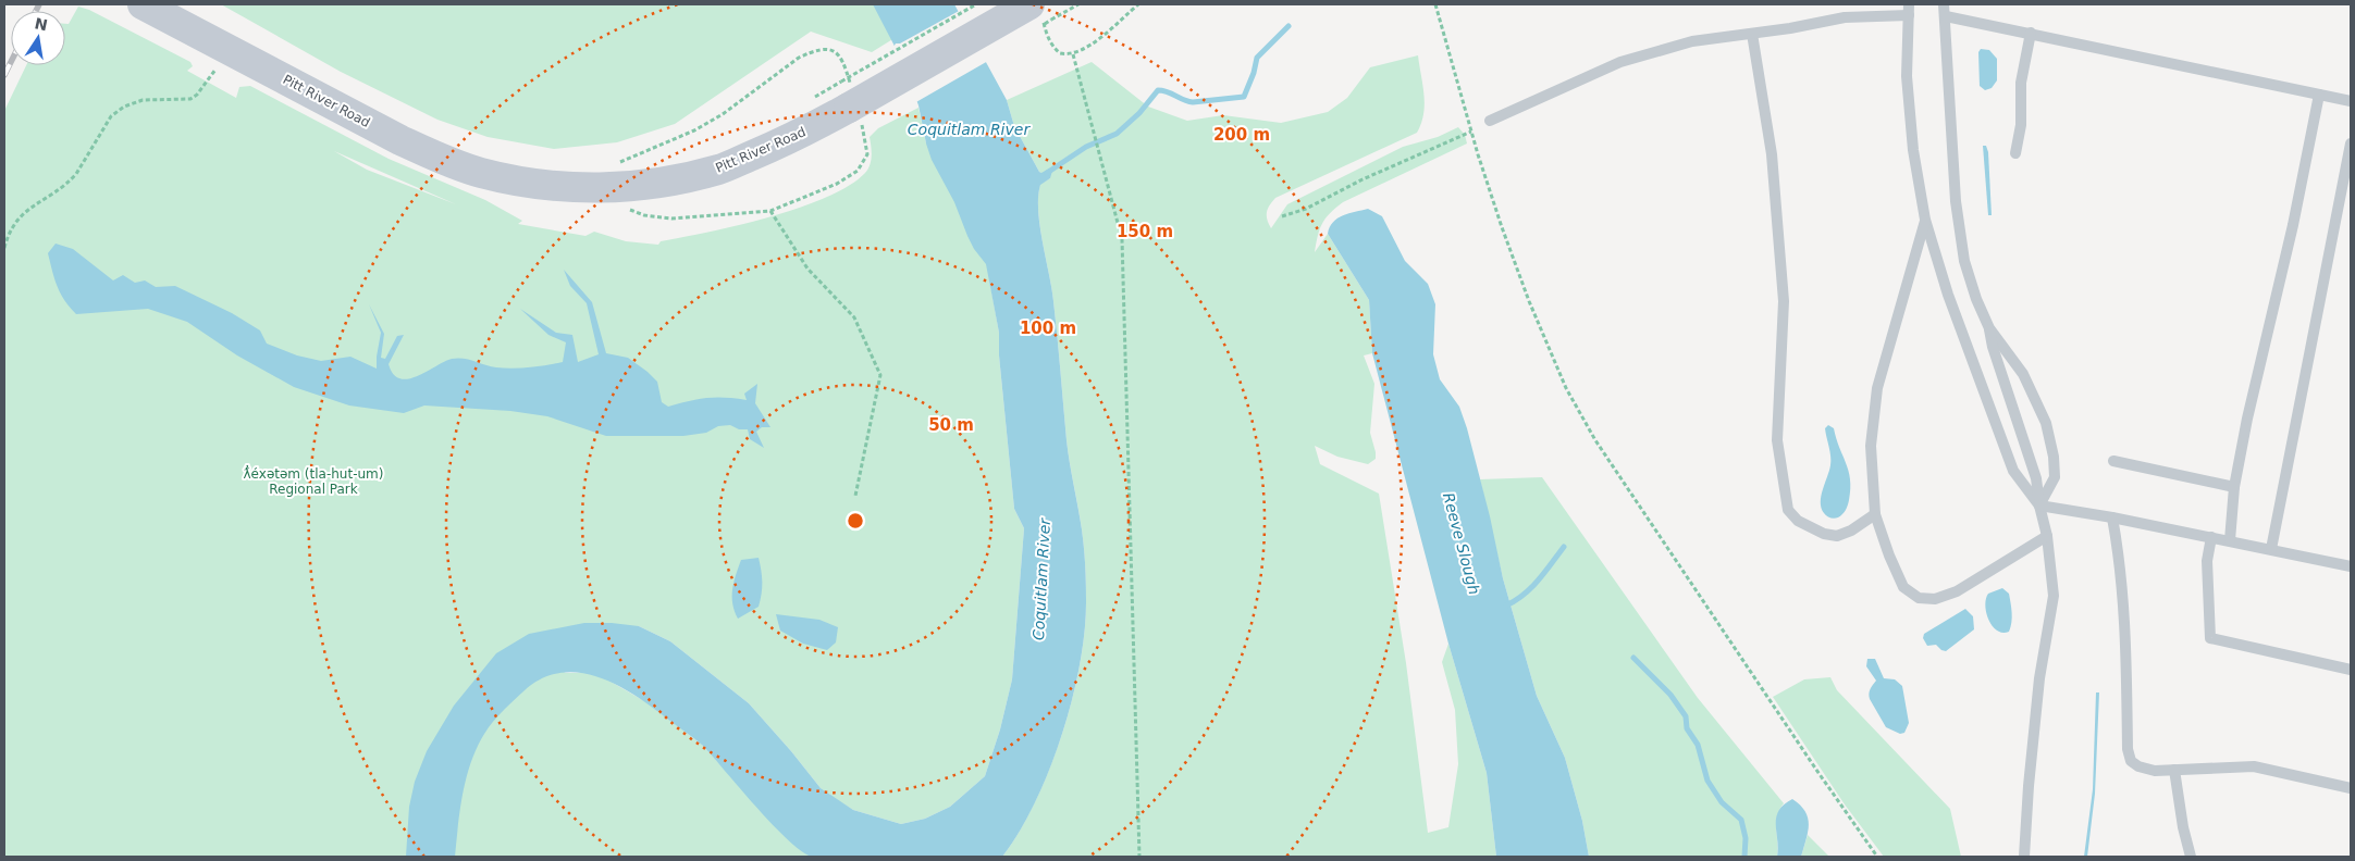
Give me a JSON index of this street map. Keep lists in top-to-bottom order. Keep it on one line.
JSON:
{"streets":{"main road":["Pitt River Road"]},"water":["Coquitlam River","Reeve Slough"],"parks":["ƛ̓éxətəm (tla-hut-um) Regional Park"],"north":"top","rings":["200 m","150 m","100 m","50 m"]}
